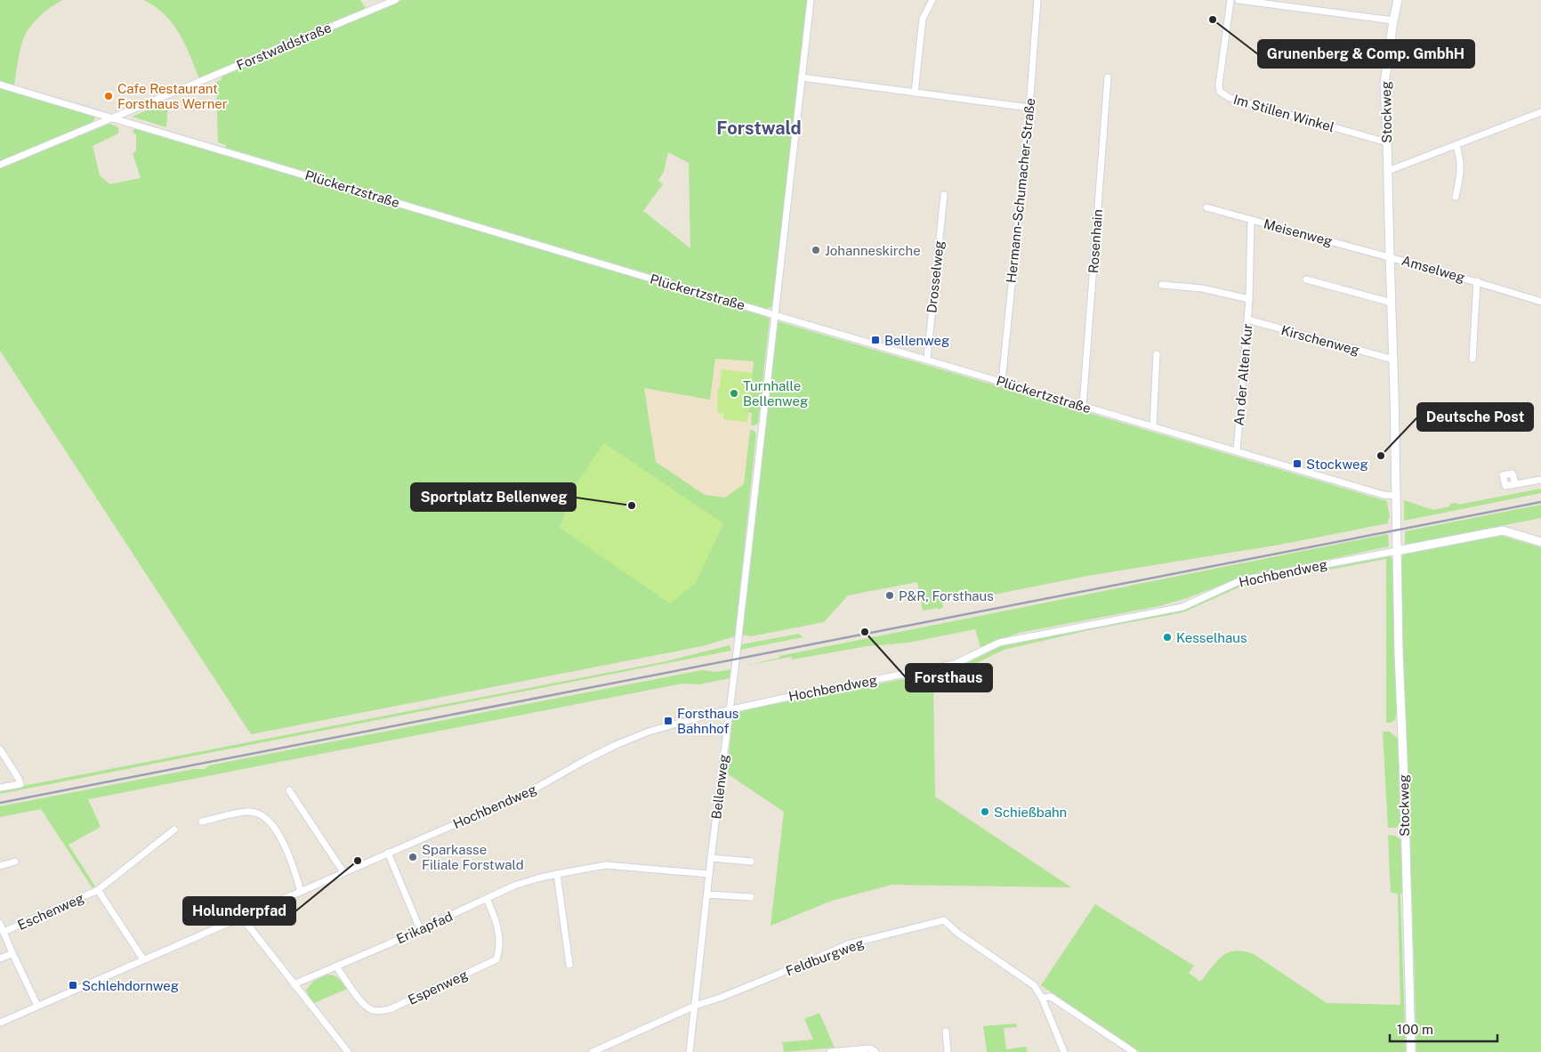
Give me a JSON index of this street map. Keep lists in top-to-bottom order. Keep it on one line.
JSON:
{"streets":{"street":["Forstwaldstraße","Stockweg","Im Stillen Winkel","Plückertzstraße","Hermann-Schumacher-Straße","Meisenweg","Rosenhain","Amselweg","Drosselweg","Kirschenweg","An der Alten Kur","Hochbendweg","Bellenweg","Eschenweg","Erikapfad","Feldburgweg","Espenweg"]},"crossings":[["Forstwaldstraße","Plückertzstraße"],["Stockweg","Im Stillen Winkel"],["Stockweg","Plückertzstraße"],["Stockweg","Meisenweg"],["Stockweg","Amselweg"],["Stockweg","Kirschenweg"],["Stockweg","Hochbendweg"],["Plückertzstraße","Hermann-Schumacher-Straße"],["Plückertzstraße","Rosenhain"],["Plückertzstraße","Drosselweg"],["Plückertzstraße","An der Alten Kur"],["Plückertzstraße","Bellenweg"],["Meisenweg","Amselweg"],["Meisenweg","An der Alten Kur"],["Kirschenweg","An der Alten Kur"],["Hochbendweg","Bellenweg"],["Hochbendweg","Eschenweg"],["Bellenweg","Erikapfad"],["Bellenweg","Feldburgweg"],["Erikapfad","Espenweg"]],"districts":["Forstwald"],"places":{"other":["Grunenberg & Comp. GmbhH","Cafe Restaurant Forsthaus Werner","Johanneskirche","Turnhalle Bellenweg","Deutsche Post","Sportplatz Bellenweg","P&R, Forsthaus","Forsthaus","Kesselhaus","Schießbahn","Sparkasse Filiale Forstwald","Holunderpfad"],"transit":["Bellenweg","Stockweg","Forsthaus Bahnhof","Schlehdornweg"]},"scale_bar":"100 m"}
